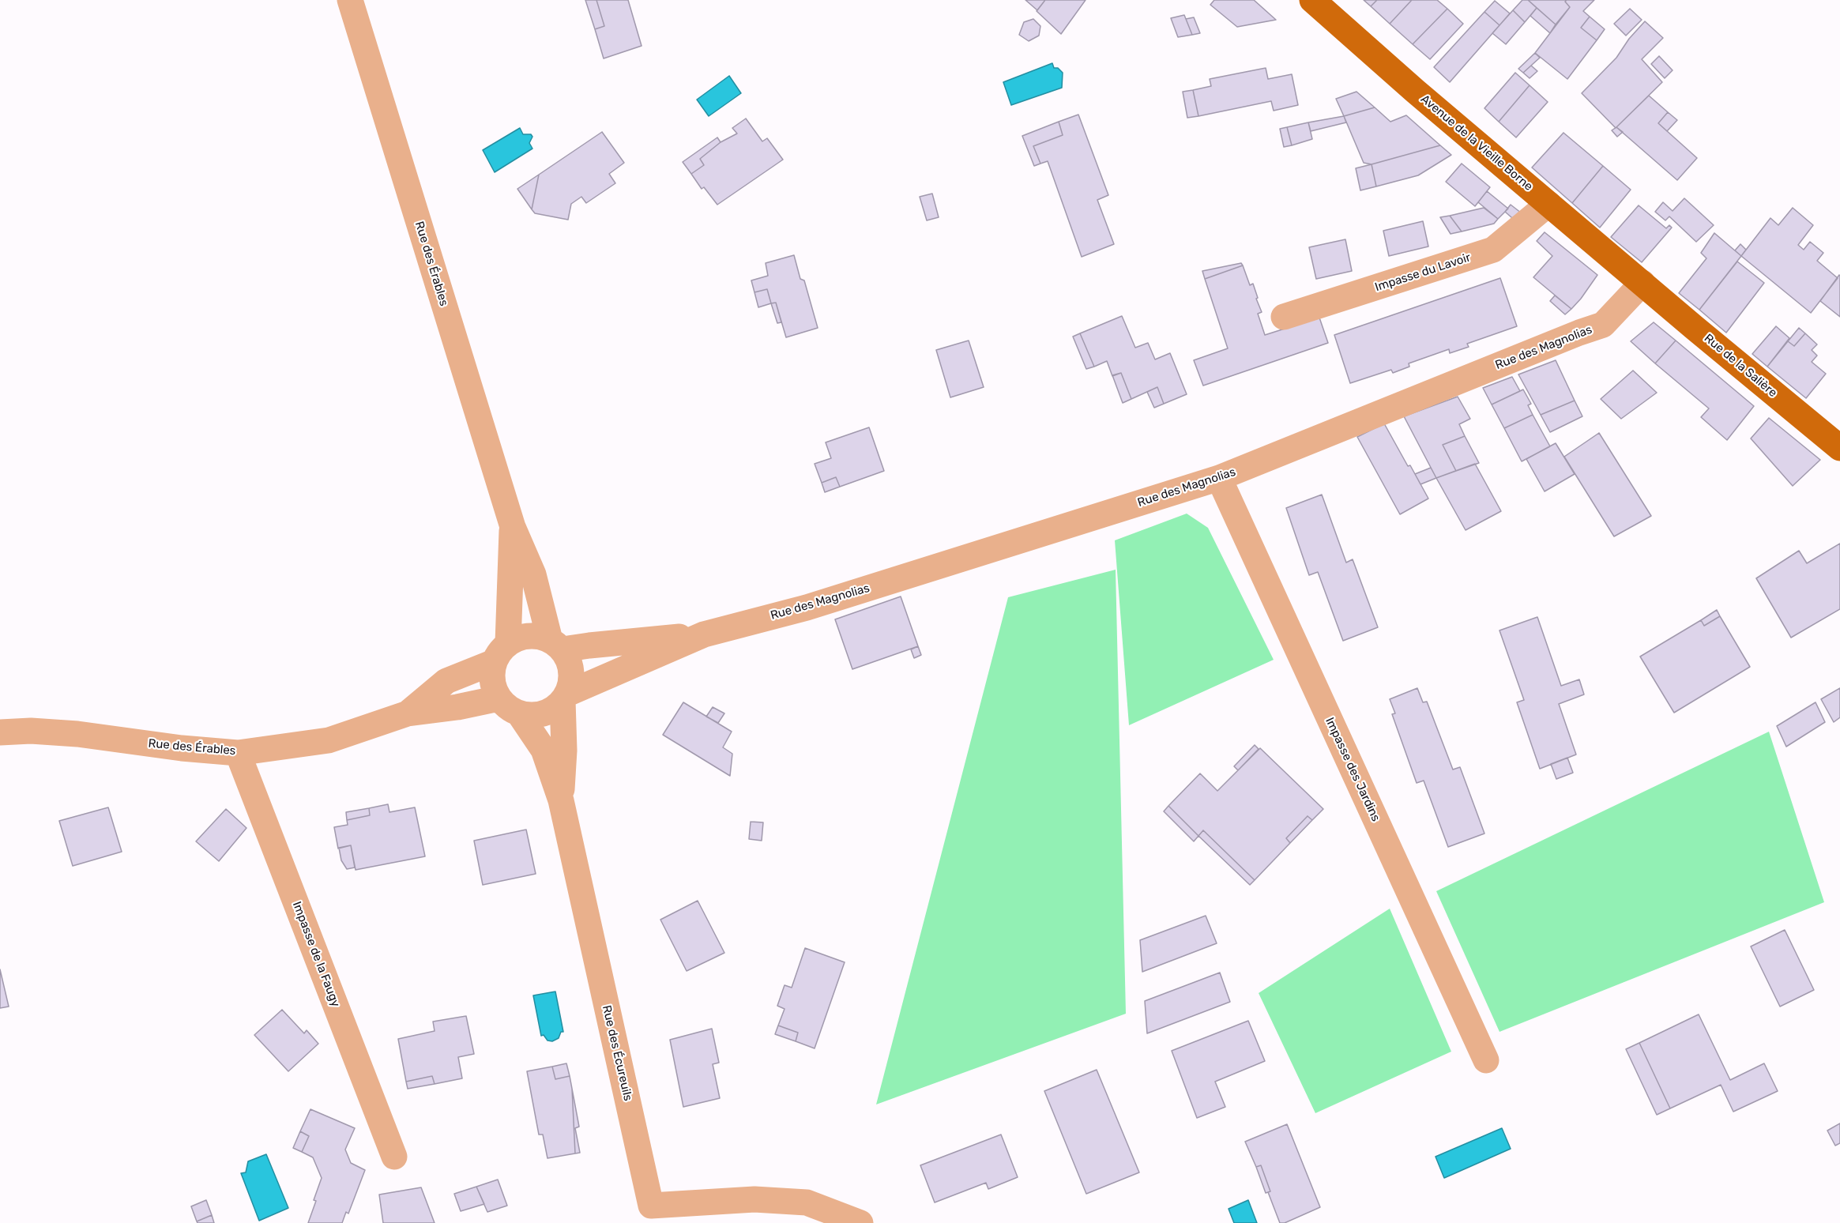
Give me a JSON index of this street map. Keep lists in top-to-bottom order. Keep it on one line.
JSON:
{"streets":{"main road":["Avenue de la Vieille Borne","Rue de la Salière"],"street":["Rue des Érables","Impasse du Lavoir","Rue des Magnolias","Impasse des Jardins","Impasse de la Faugy","Rue des Écureuils"]},"crossings":[["Avenue de la Vieille Borne","Impasse du Lavoir"],["Avenue de la Vieille Borne","Rue des Magnolias"],["Avenue de la Vieille Borne","Rue de la Salière"],["Rue des Érables","Rue des Magnolias"],["Rue des Érables","Impasse de la Faugy"],["Rue des Érables","Rue des Écureuils"],["Rue des Magnolias","Rue de la Salière"],["Rue des Magnolias","Impasse des Jardins"],["Rue des Magnolias","Rue des Écureuils"]]}
